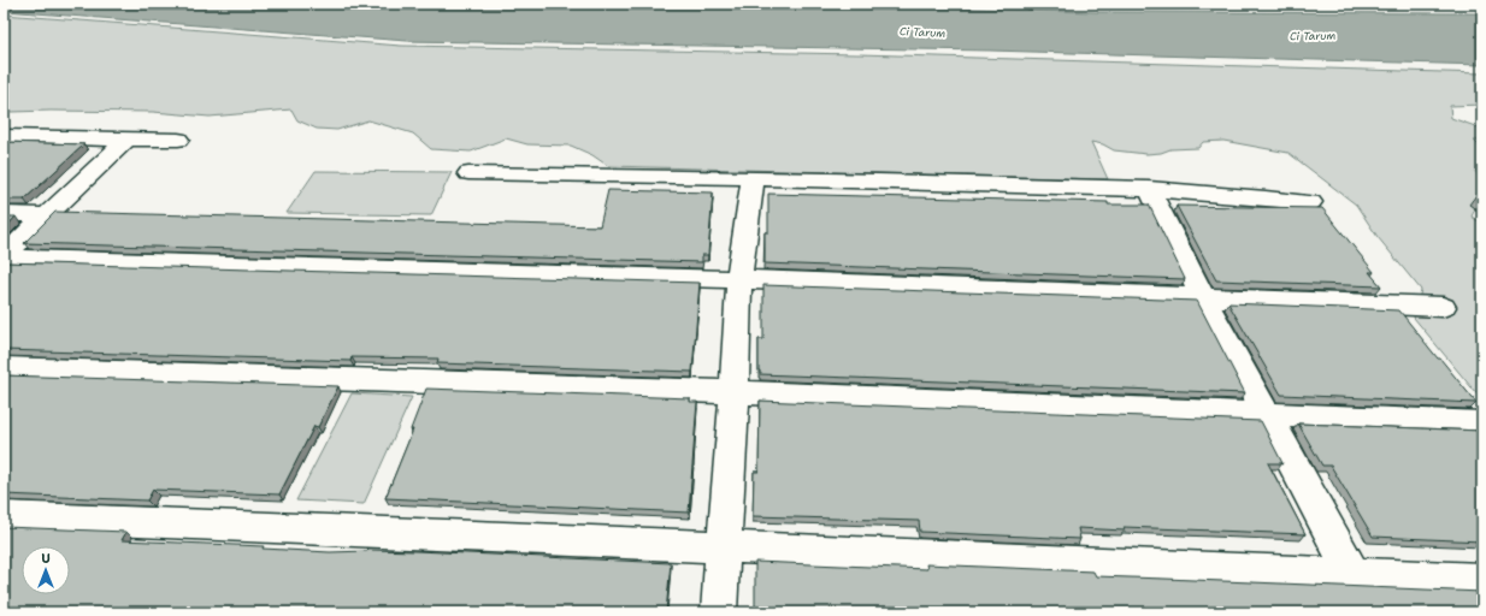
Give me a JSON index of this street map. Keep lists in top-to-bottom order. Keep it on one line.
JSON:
{"water":["Ci Tarum"],"north":"top"}
